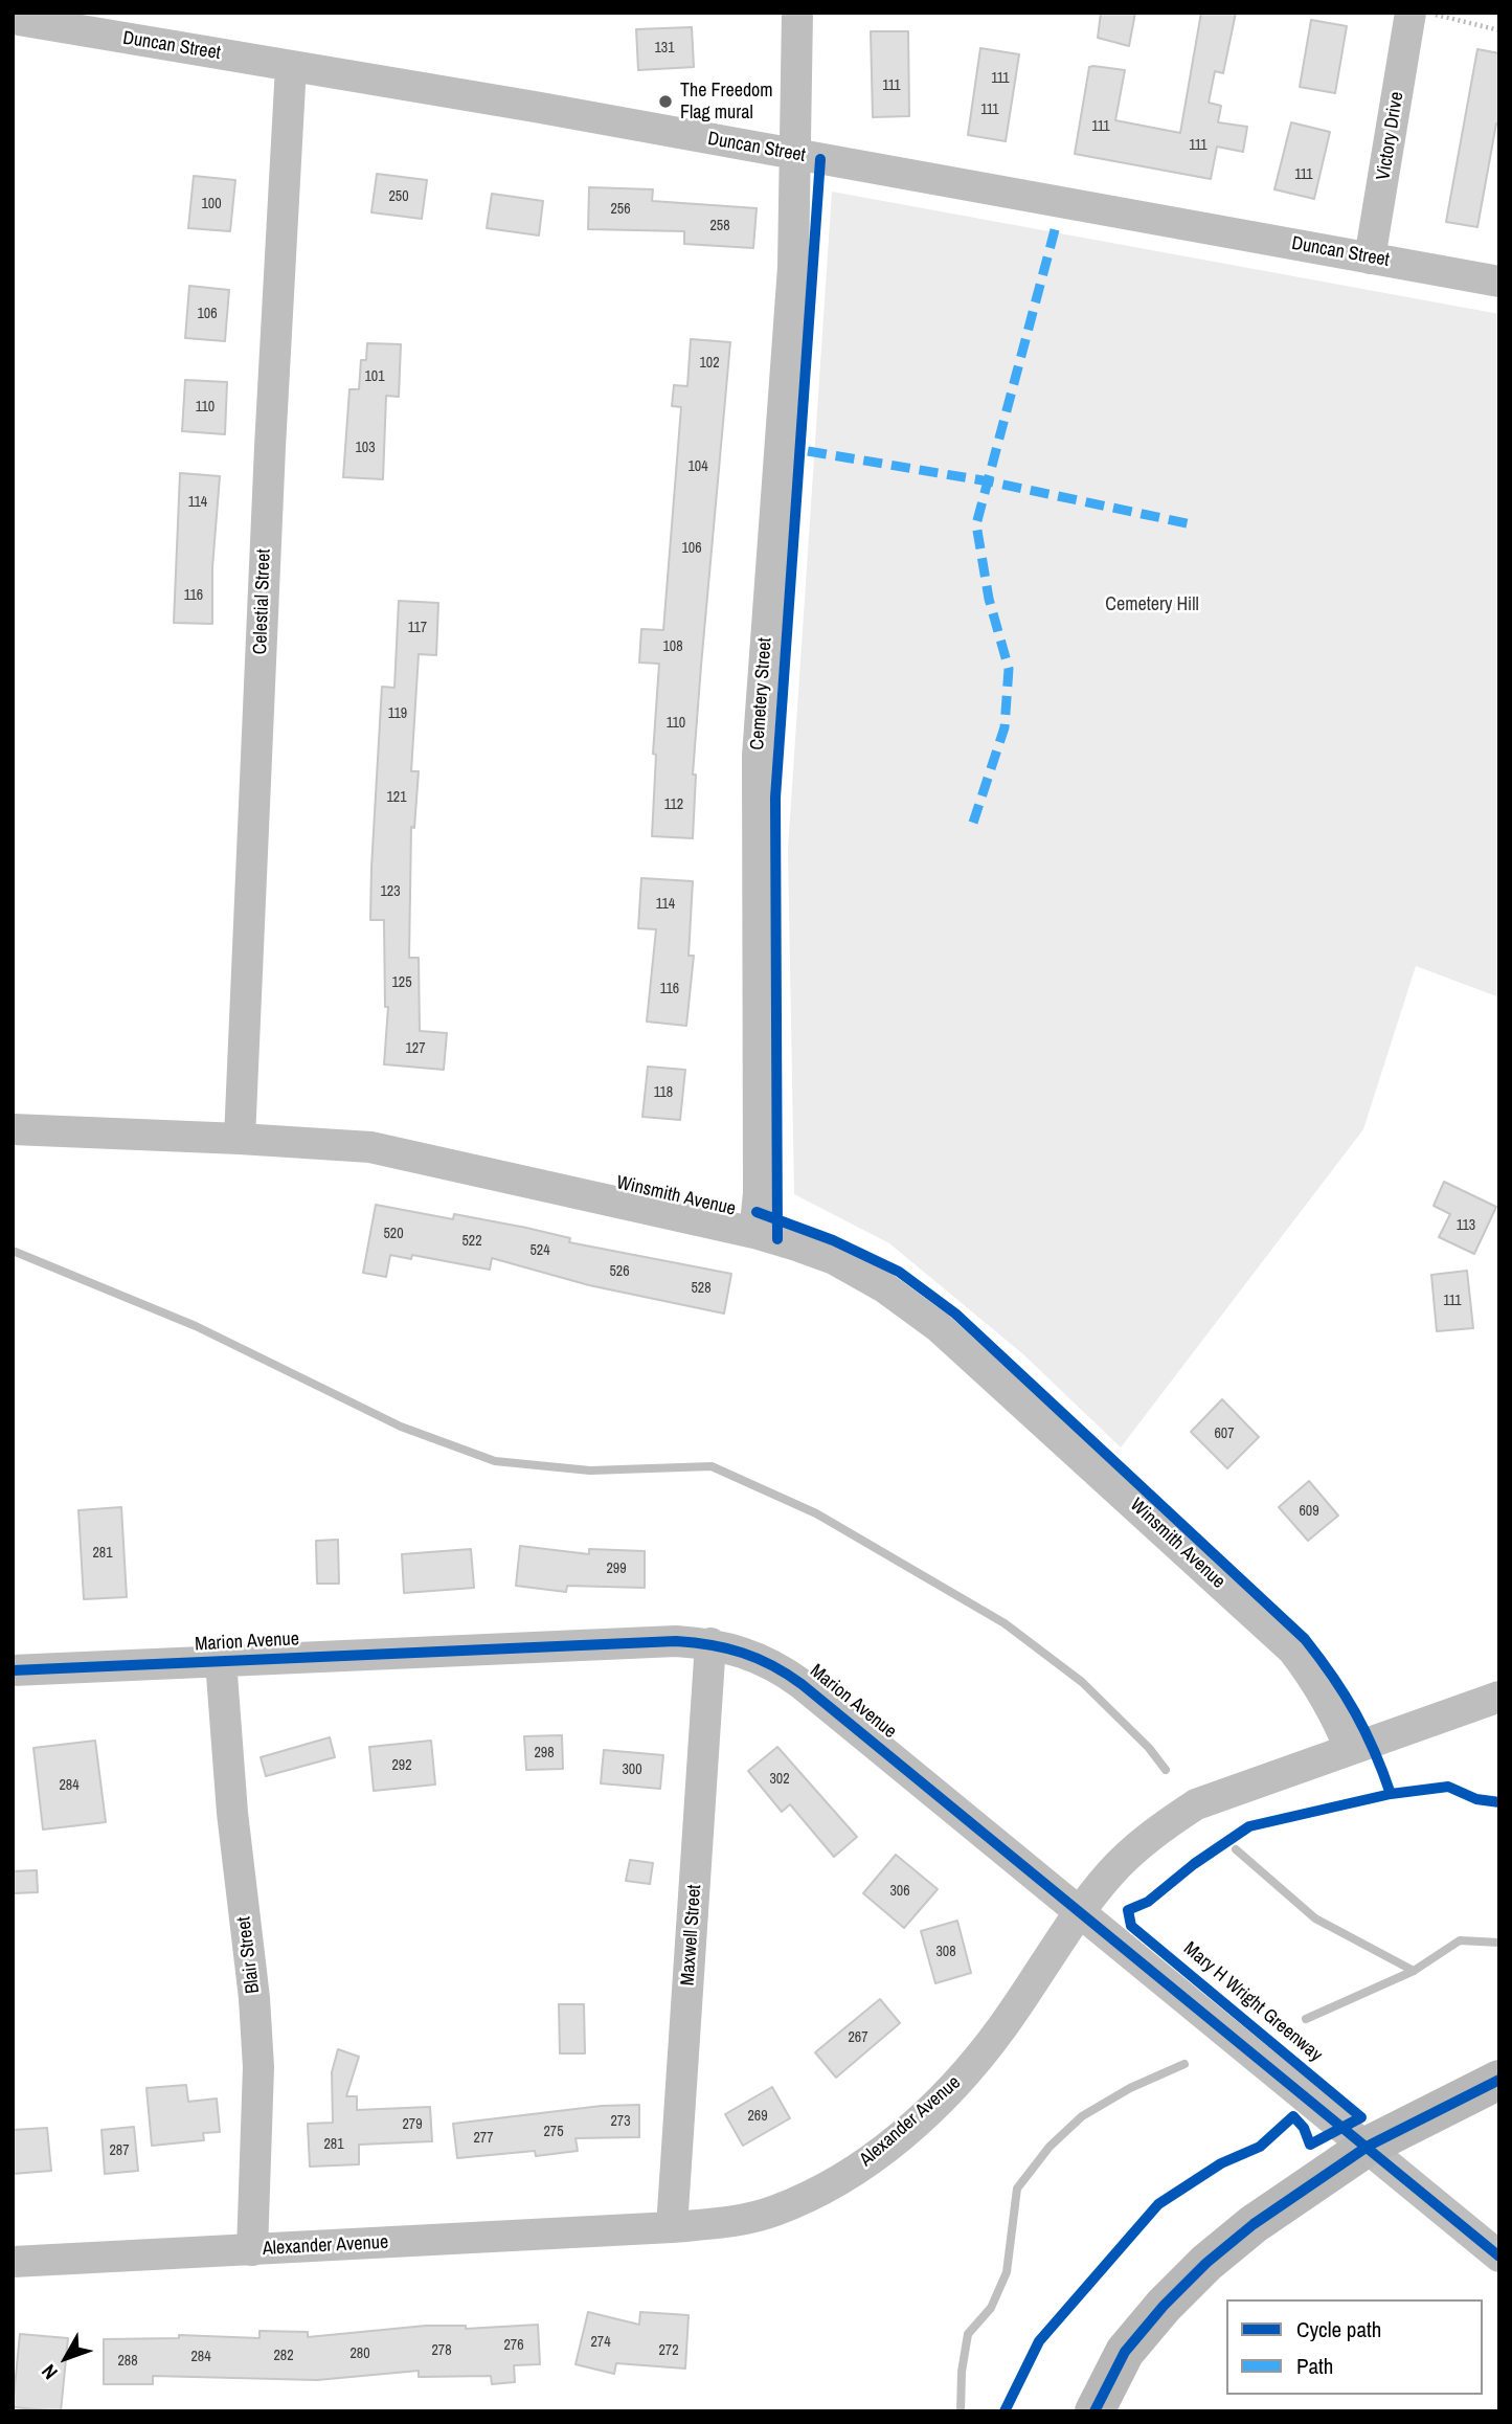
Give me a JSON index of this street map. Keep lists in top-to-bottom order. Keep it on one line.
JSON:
{"streets":{"street":["Duncan Street","Victory Drive","Celestial Street","Cemetery Street","Winsmith Avenue","Marion Avenue","Maxwell Street","Blair Street","Alexander Avenue"],"cycle path":["Mary H Wright Greenway"]},"crossings":[["Duncan Street","Victory Drive"],["Duncan Street","Celestial Street"],["Duncan Street","Cemetery Street"],["Celestial Street","Winsmith Avenue"],["Cemetery Street","Winsmith Avenue"],["Winsmith Avenue","Alexander Avenue"],["Marion Avenue","Maxwell Street"],["Marion Avenue","Blair Street"],["Marion Avenue","Alexander Avenue"],["Maxwell Street","Alexander Avenue"],["Blair Street","Alexander Avenue"]],"parks":["Cemetery Hill"],"places":["The Freedom Flag mural"],"house_numbers":["131","111","111","111","111","111","111","250","100","256","258","106","102","101","110","103","104","114","106","116","117","108","119","110","121","112","123","114","125","116","127","118","113","520","522","524","526","528","111","607","609","281","299","298","292","300","302","284","306","308","267","269","273","279","275","277","281","287","274","276","278","272","280","282","284","288"],"legend":["Cycle path","Path"],"north":"bottom left"}
